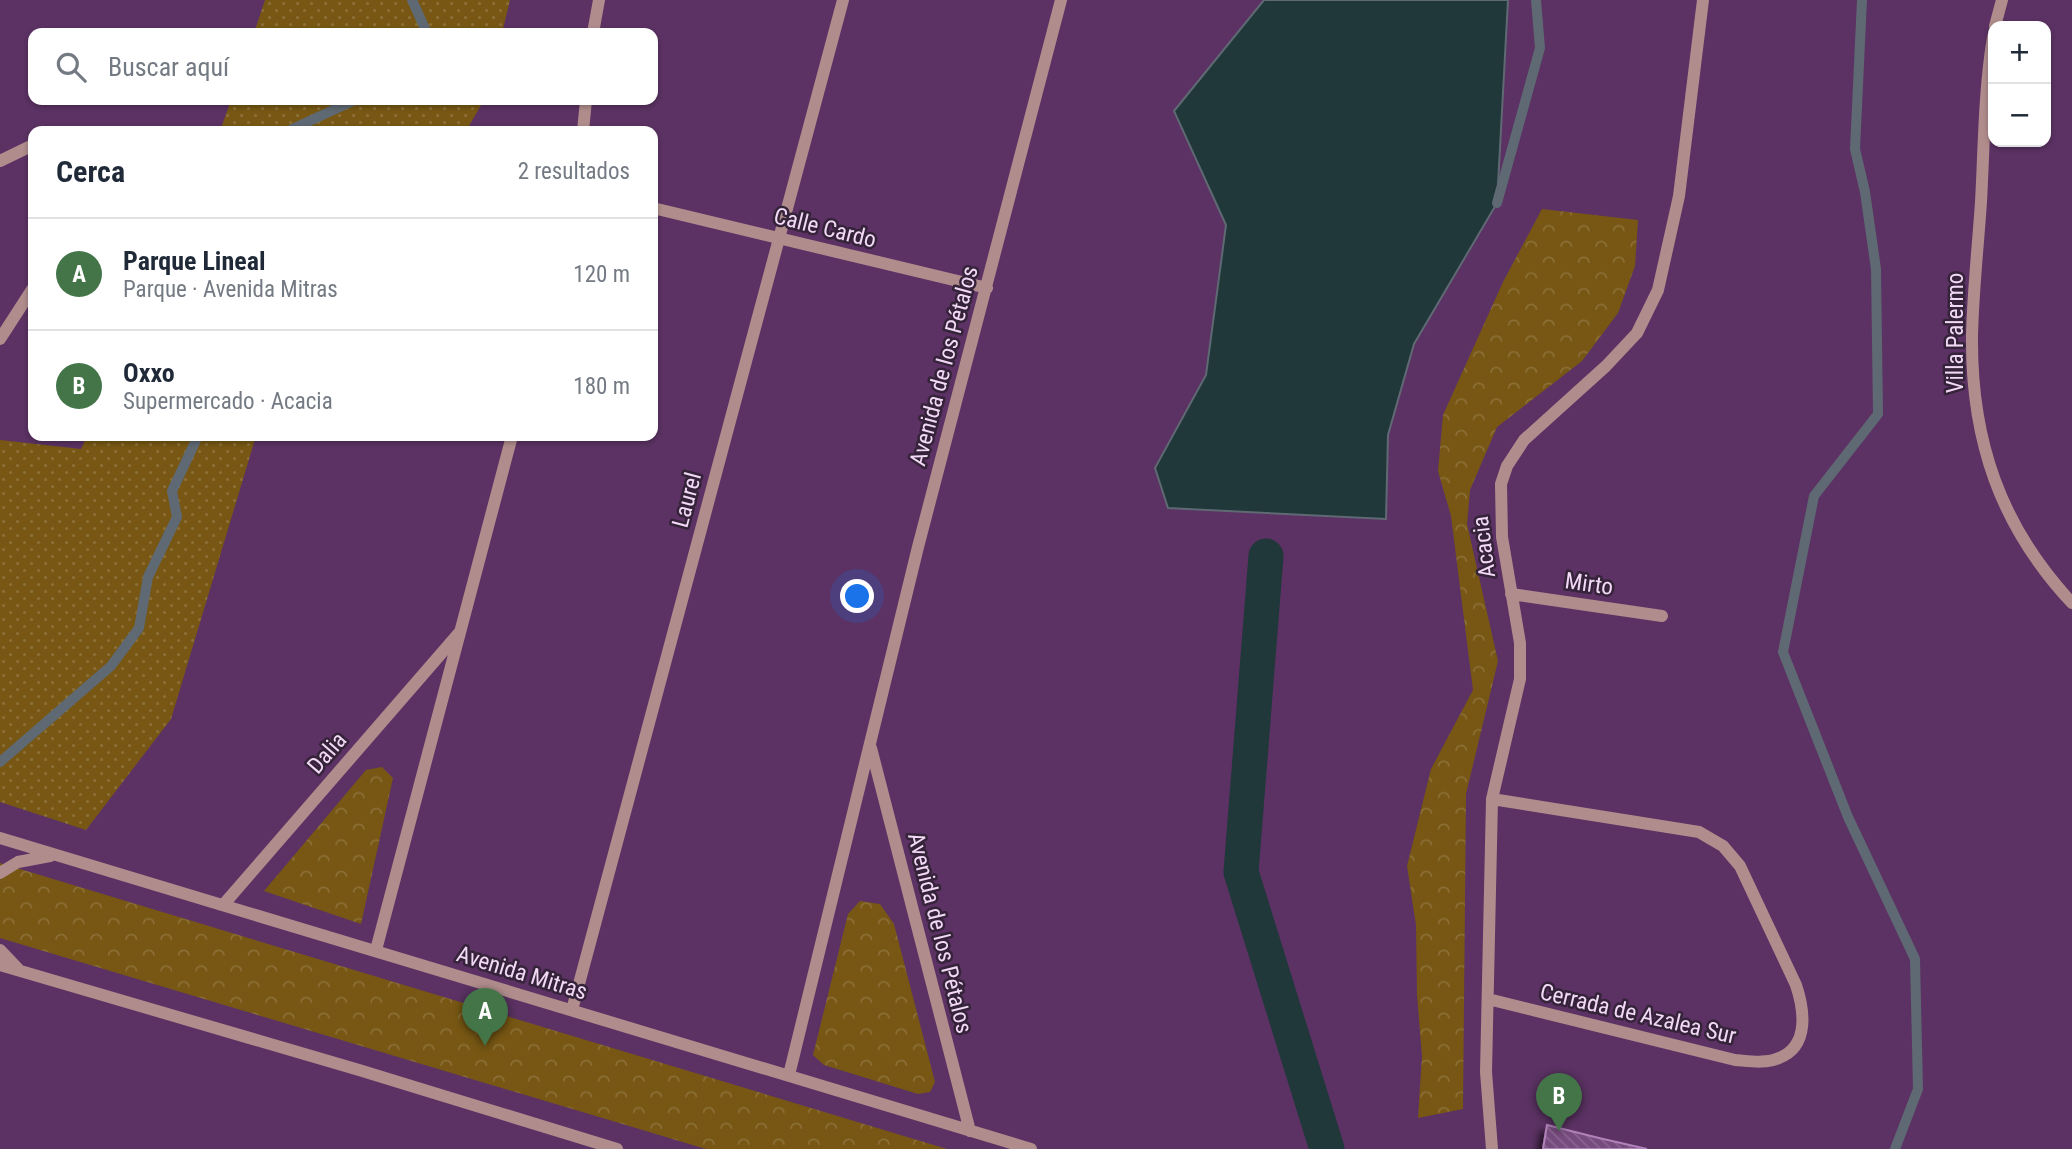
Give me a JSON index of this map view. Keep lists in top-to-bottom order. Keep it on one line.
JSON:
{"streets":{"street":["Calle Cardo","Villa Palermo","Avenida de los Pétalos","Laurel","Acacia","Mirto","Dalia","Avenida Mitras","Cerrada de Azalea Sur"]},"crossings":[["Calle Cardo","Avenida de los Pétalos"],["Calle Cardo","Laurel"],["Avenida de los Pétalos","Avenida Mitras"],["Laurel","Avenida Mitras"],["Acacia","Mirto"],["Acacia","Cerrada de Azalea Sur"],["Dalia","Avenida Mitras"]],"page":{"map_buttons":["+","−"],"search":"Buscar aquí","heading":["Cerca","2 resultados"],"list":[{"mark":"A","name":"Parque Lineal","note":"Parque · Avenida Mitras","value":"120 m"},{"mark":"B","name":"Oxxo","note":"Supermercado · Acacia","value":"180 m"}],"pins":["A","B"]}}
